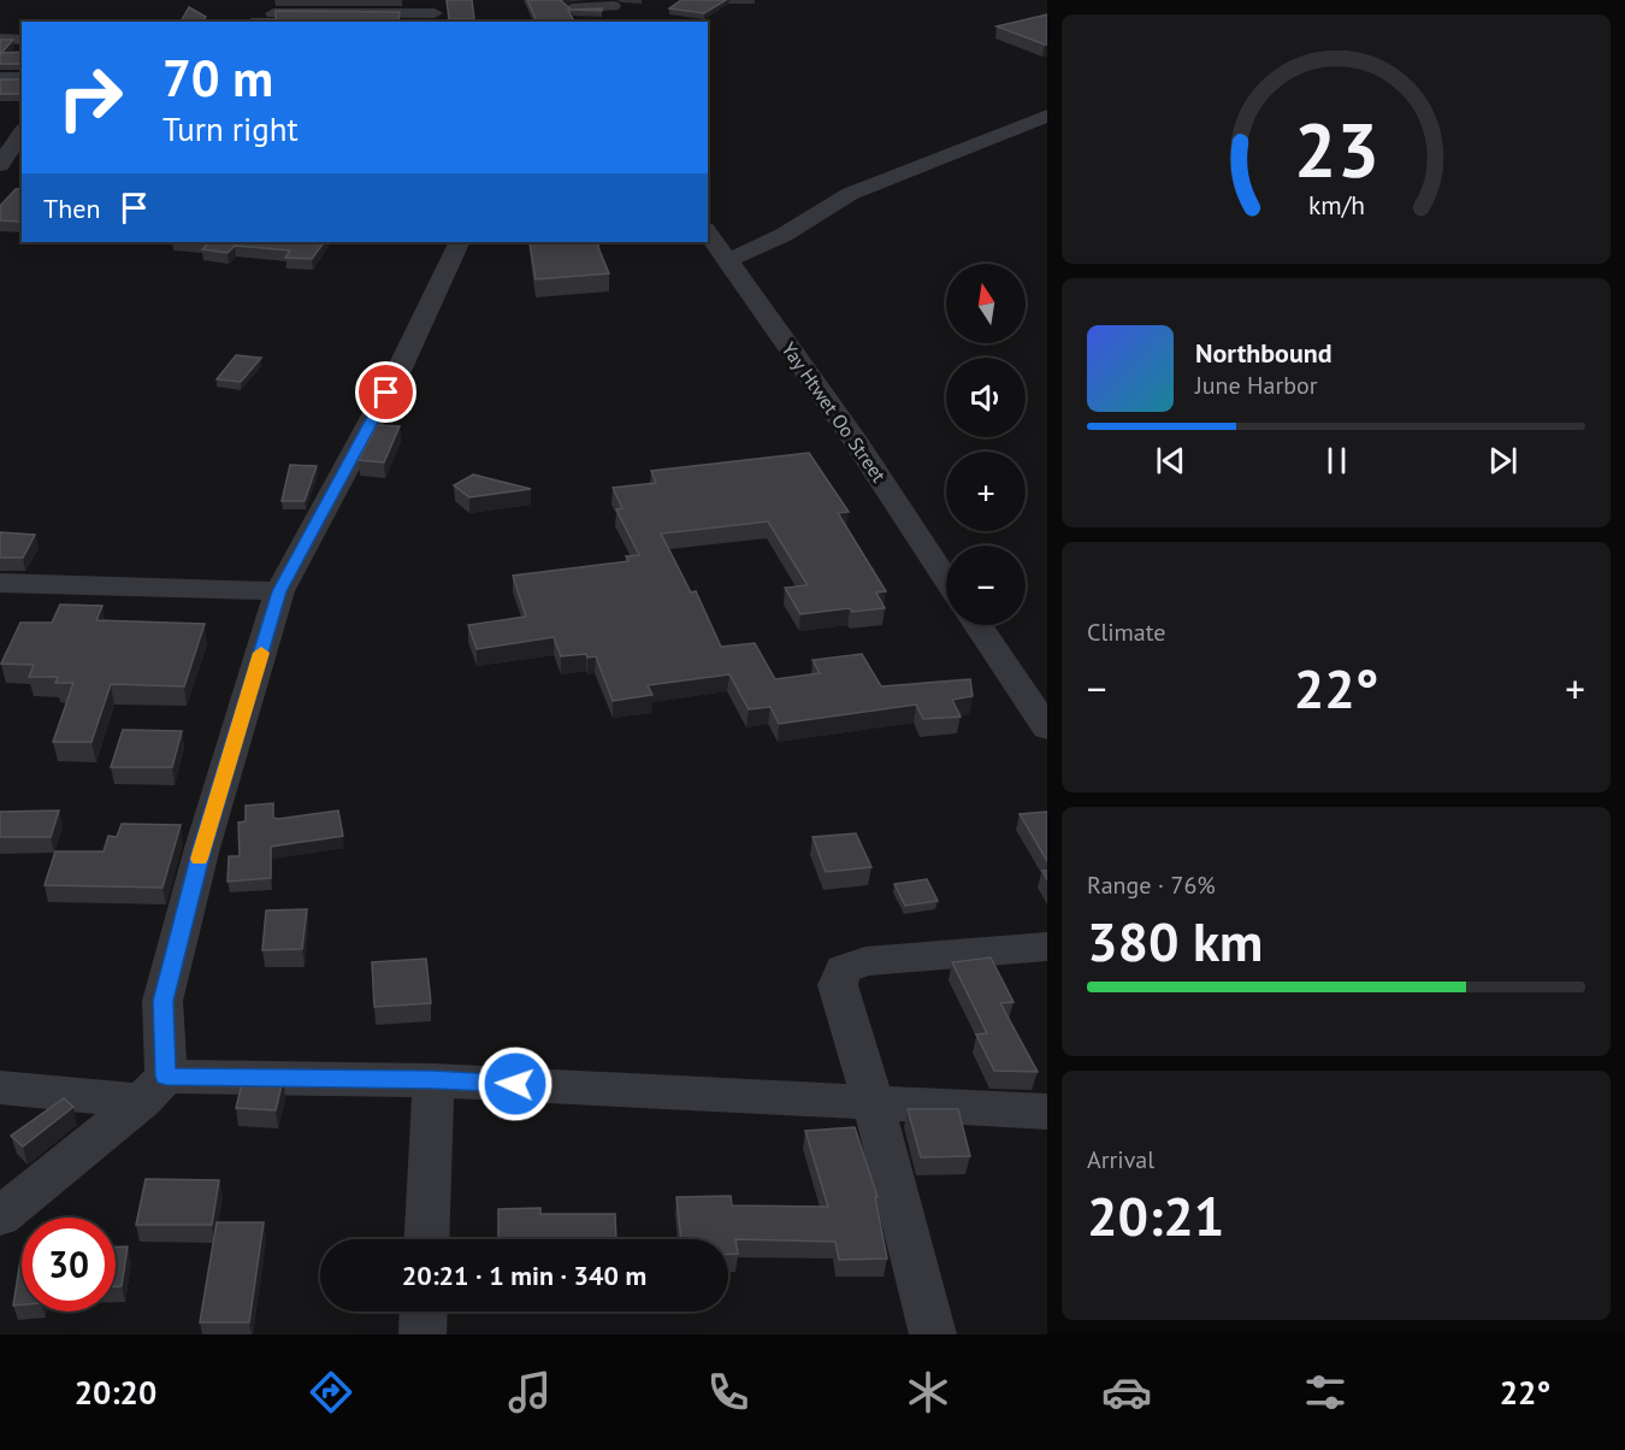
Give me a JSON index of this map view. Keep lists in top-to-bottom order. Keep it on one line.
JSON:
{"streets":{"street":["Yay Htwet Oo Street"]},"north":"top","page":{"turn":["70 m","Turn right"],"then":"Then","map_buttons":["+","−"],"song":["Northbound","June Harbor"],"tile":["Climate",["Range · 76%","380 km"],["Arrival","20:21"]],"heat":["−","22°","+"],"limit":"30","trip":"20:21 · 1 min · 340 m","tabs":["20:20","22°"],"gauge":["23","km/h"]}}
